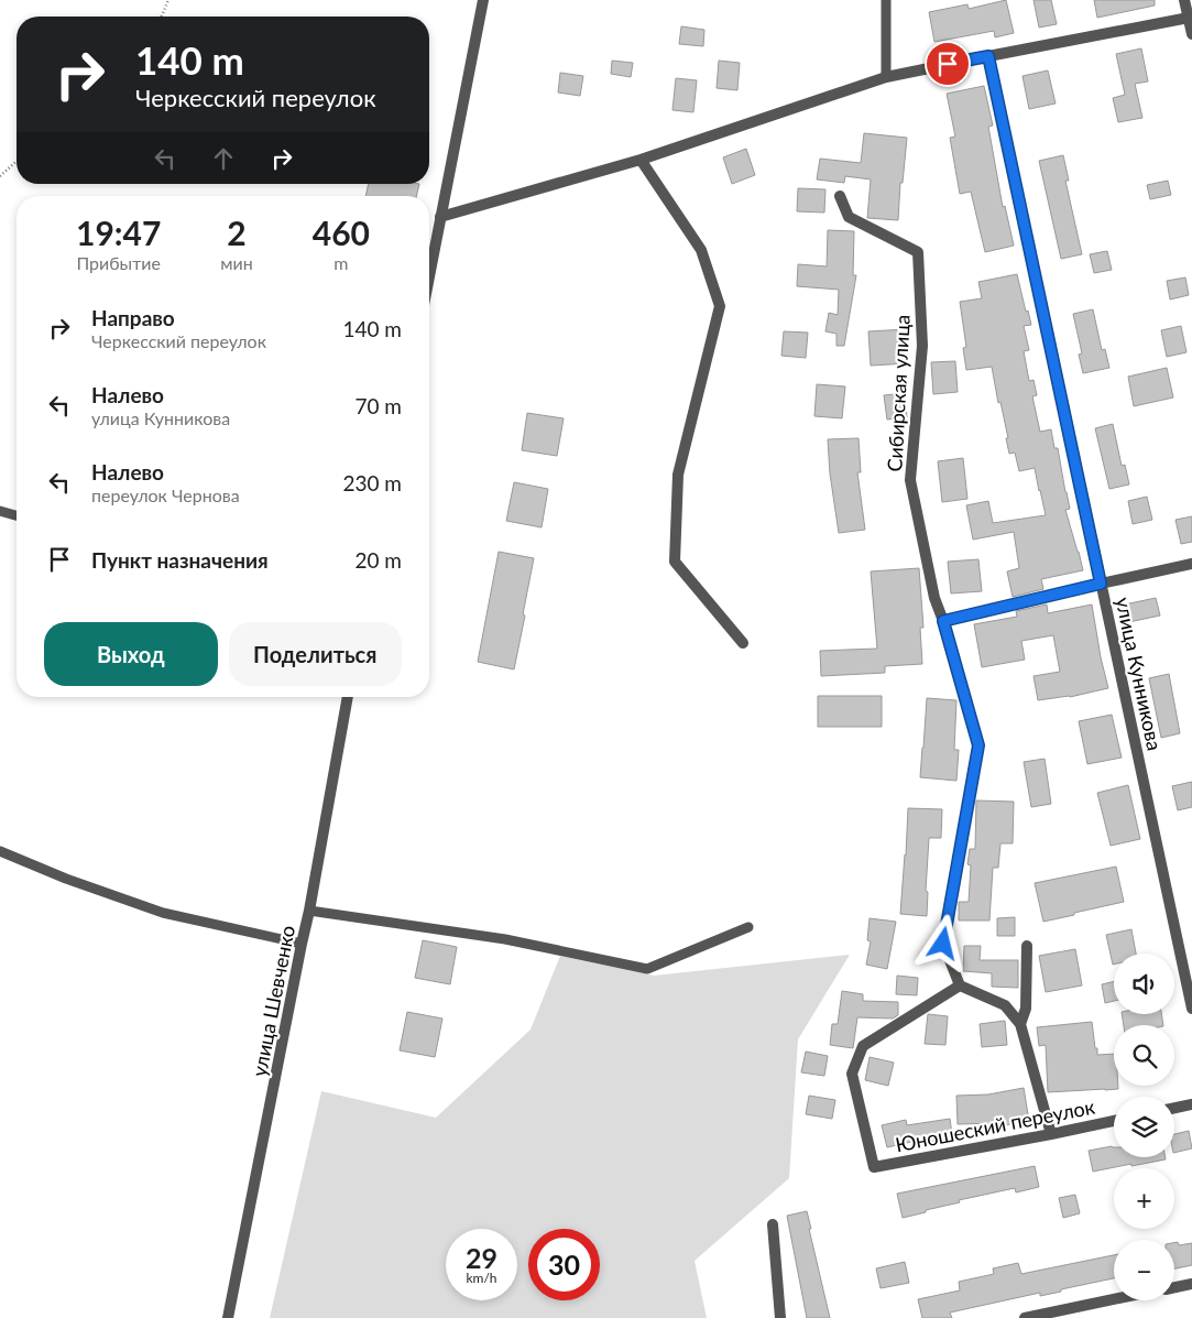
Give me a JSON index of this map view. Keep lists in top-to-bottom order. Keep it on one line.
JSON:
{"streets":{"street":["Сибирская улица","улица Кунникова","улица Шевченко","Юношеский переулок"]},"crossings":[["Сибирская улица","Юношеский переулок"]],"page":{"turn":["140 m","Черкесский переулок"],"eta":["19:47","Прибытие","2","мин","460","m"],"list":[{"name":"Направо","note":"Черкесский переулок","value":"140 m"},{"name":"Налево","note":"улица Кунникова","value":"70 m"},{"name":"Налево","note":"переулок Чернова","value":"230 m"},{"name":"Пункт назначения","value":"20 m"}],"buttons":["Выход","Поделиться"],"map_buttons":["+","−"],"speed":"29 km/h","limit":"30"}}
